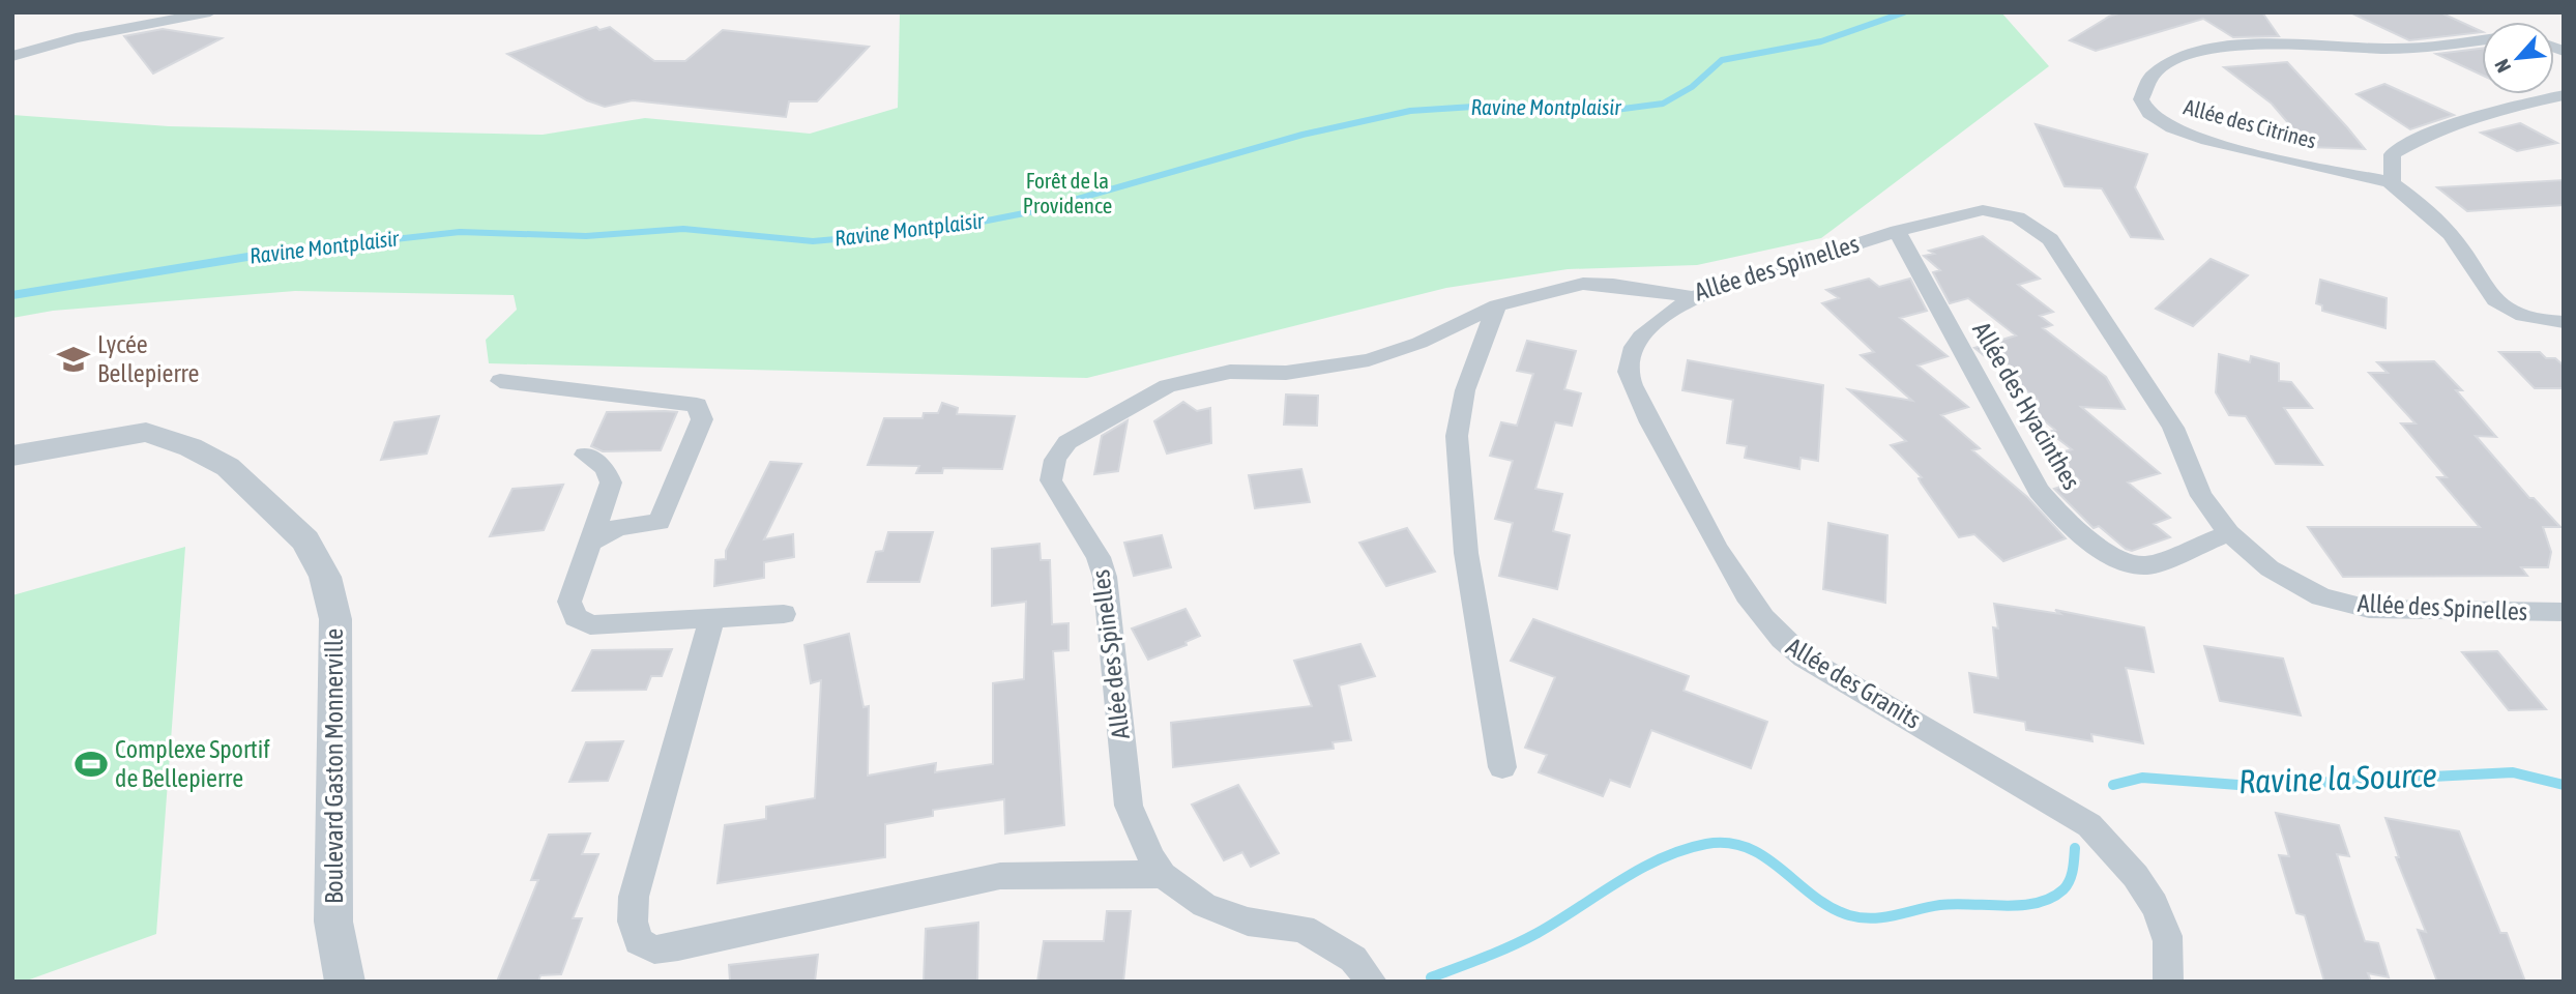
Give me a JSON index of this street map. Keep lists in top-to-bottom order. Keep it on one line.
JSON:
{"streets":{"street":["Allée des Citrines","Allée des Spinelles","Allée des Hyacinthes","Allée des Granits","Boulevard Gaston Monnerville"]},"crossings":[["Allée des Spinelles","Allée des Hyacinthes"],["Allée des Spinelles","Allée des Granits"]],"water":["Ravine Montplaisir","Ravine la Source"],"parks":["Forêt de la Providence"],"places":{"school or university":["Lycée Bellepierre"],"sports":["Complexe Sportif de Bellepierre"]},"north":"bottom left"}
